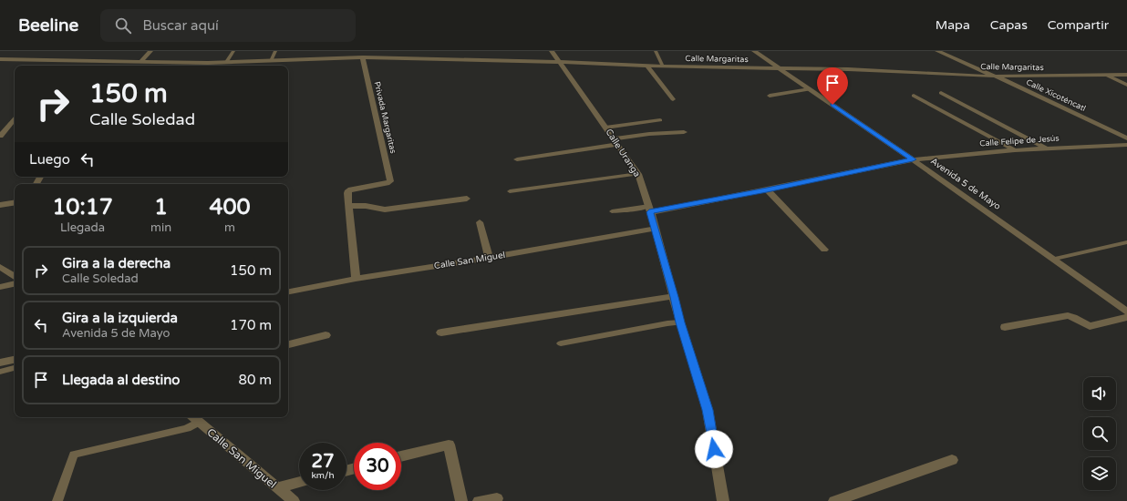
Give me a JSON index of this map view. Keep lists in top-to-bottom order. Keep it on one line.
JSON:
{"streets":{"street":["Calle Margaritas","Calle Xicoténcatl","Privada Margaritas","Calle Felipe de Jesús","Calle Uranga","Avenida 5 de Mayo","Calle San Miguel"]},"crossings":[["Calle Margaritas","Calle Xicoténcatl"],["Calle Margaritas","Privada Margaritas"],["Calle Margaritas","Calle Uranga"],["Calle Margaritas","Avenida 5 de Mayo"],["Calle Felipe de Jesús","Calle Uranga"],["Calle Felipe de Jesús","Avenida 5 de Mayo"],["Calle Uranga","Calle San Miguel"]],"page":{"header":"Beeline","search":"Buscar aquí","nav":["Mapa","Capas","Compartir"],"turn":["150 m","Calle Soledad"],"then":"Luego","eta":["10:17","Llegada","1","min","400","m"],"list":[{"name":"Gira a la derecha","note":"Calle Soledad","value":"150 m"},{"name":"Gira a la izquierda","note":"Avenida 5 de Mayo","value":"170 m"},{"name":"Llegada al destino","value":"80 m"}],"speed":"27 km/h","limit":"30"}}
